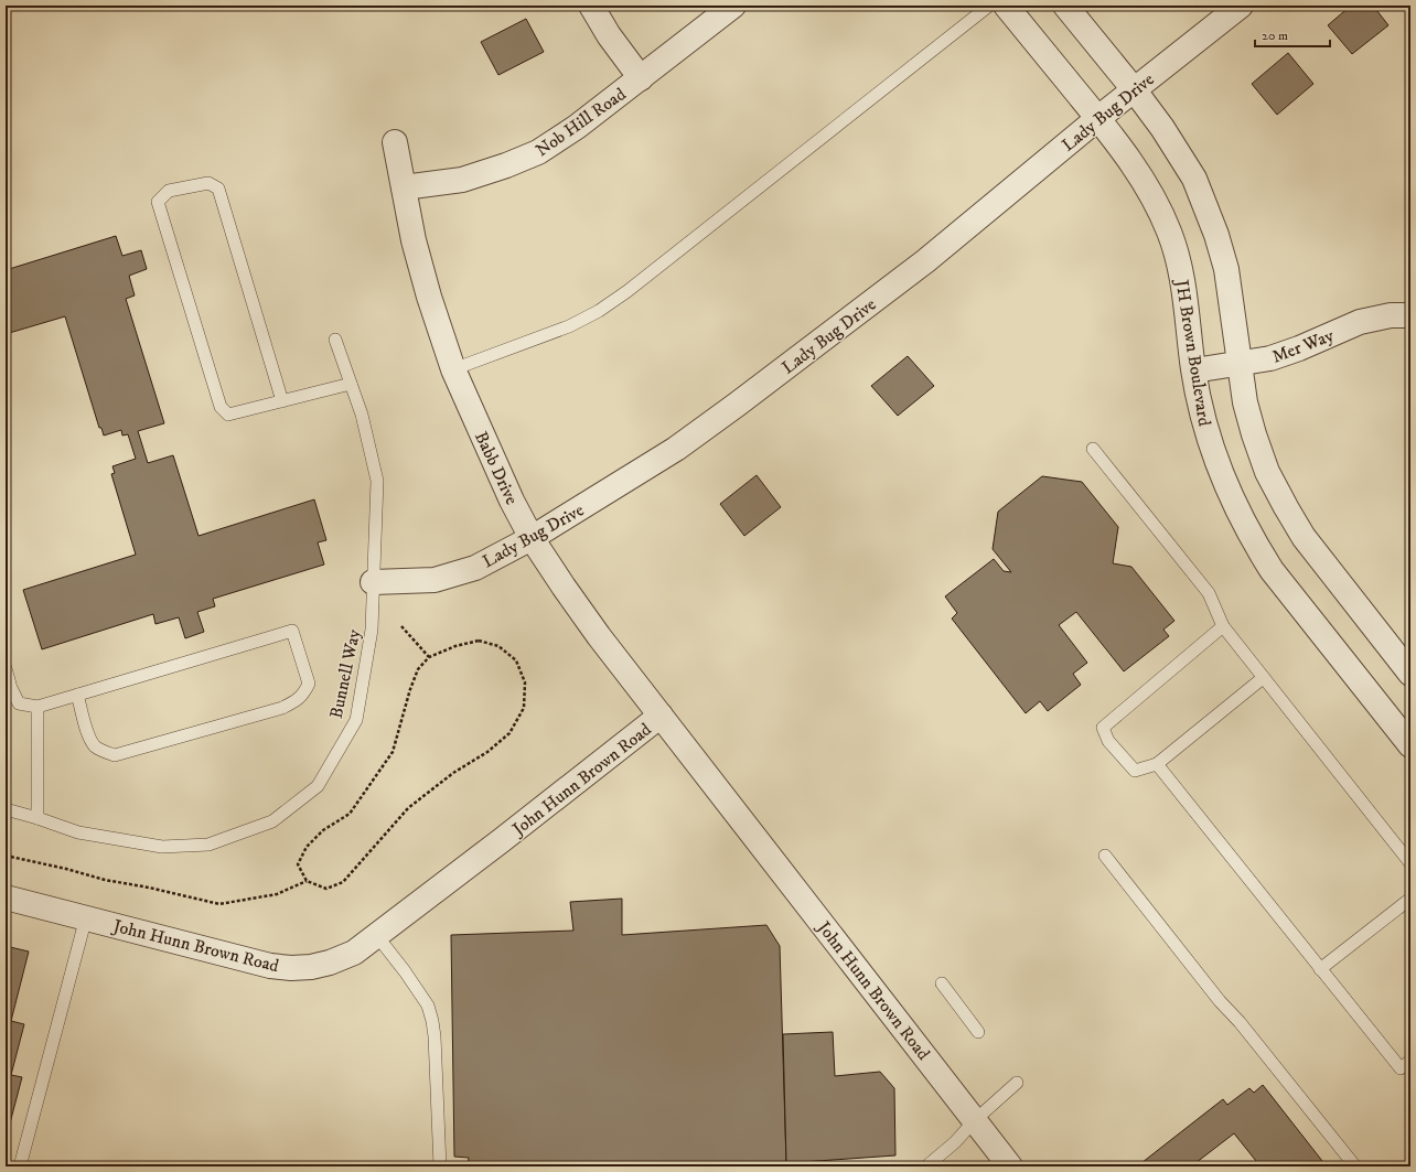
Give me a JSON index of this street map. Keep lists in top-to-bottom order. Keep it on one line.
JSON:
{"streets":{"street":["Lady Bug Drive","Nob Hill Road","Mer Way","JH Brown Boulevard","Babb Drive","John Hunn Brown Road"],"lane":["Bunnell Way"]},"crossings":[["Lady Bug Drive","JH Brown Boulevard"],["Lady Bug Drive","Babb Drive"],["Lady Bug Drive","Bunnell Way"],["Nob Hill Road","Babb Drive"],["Mer Way","JH Brown Boulevard"],["Babb Drive","John Hunn Brown Road"]],"scale_bar":"20 m"}
